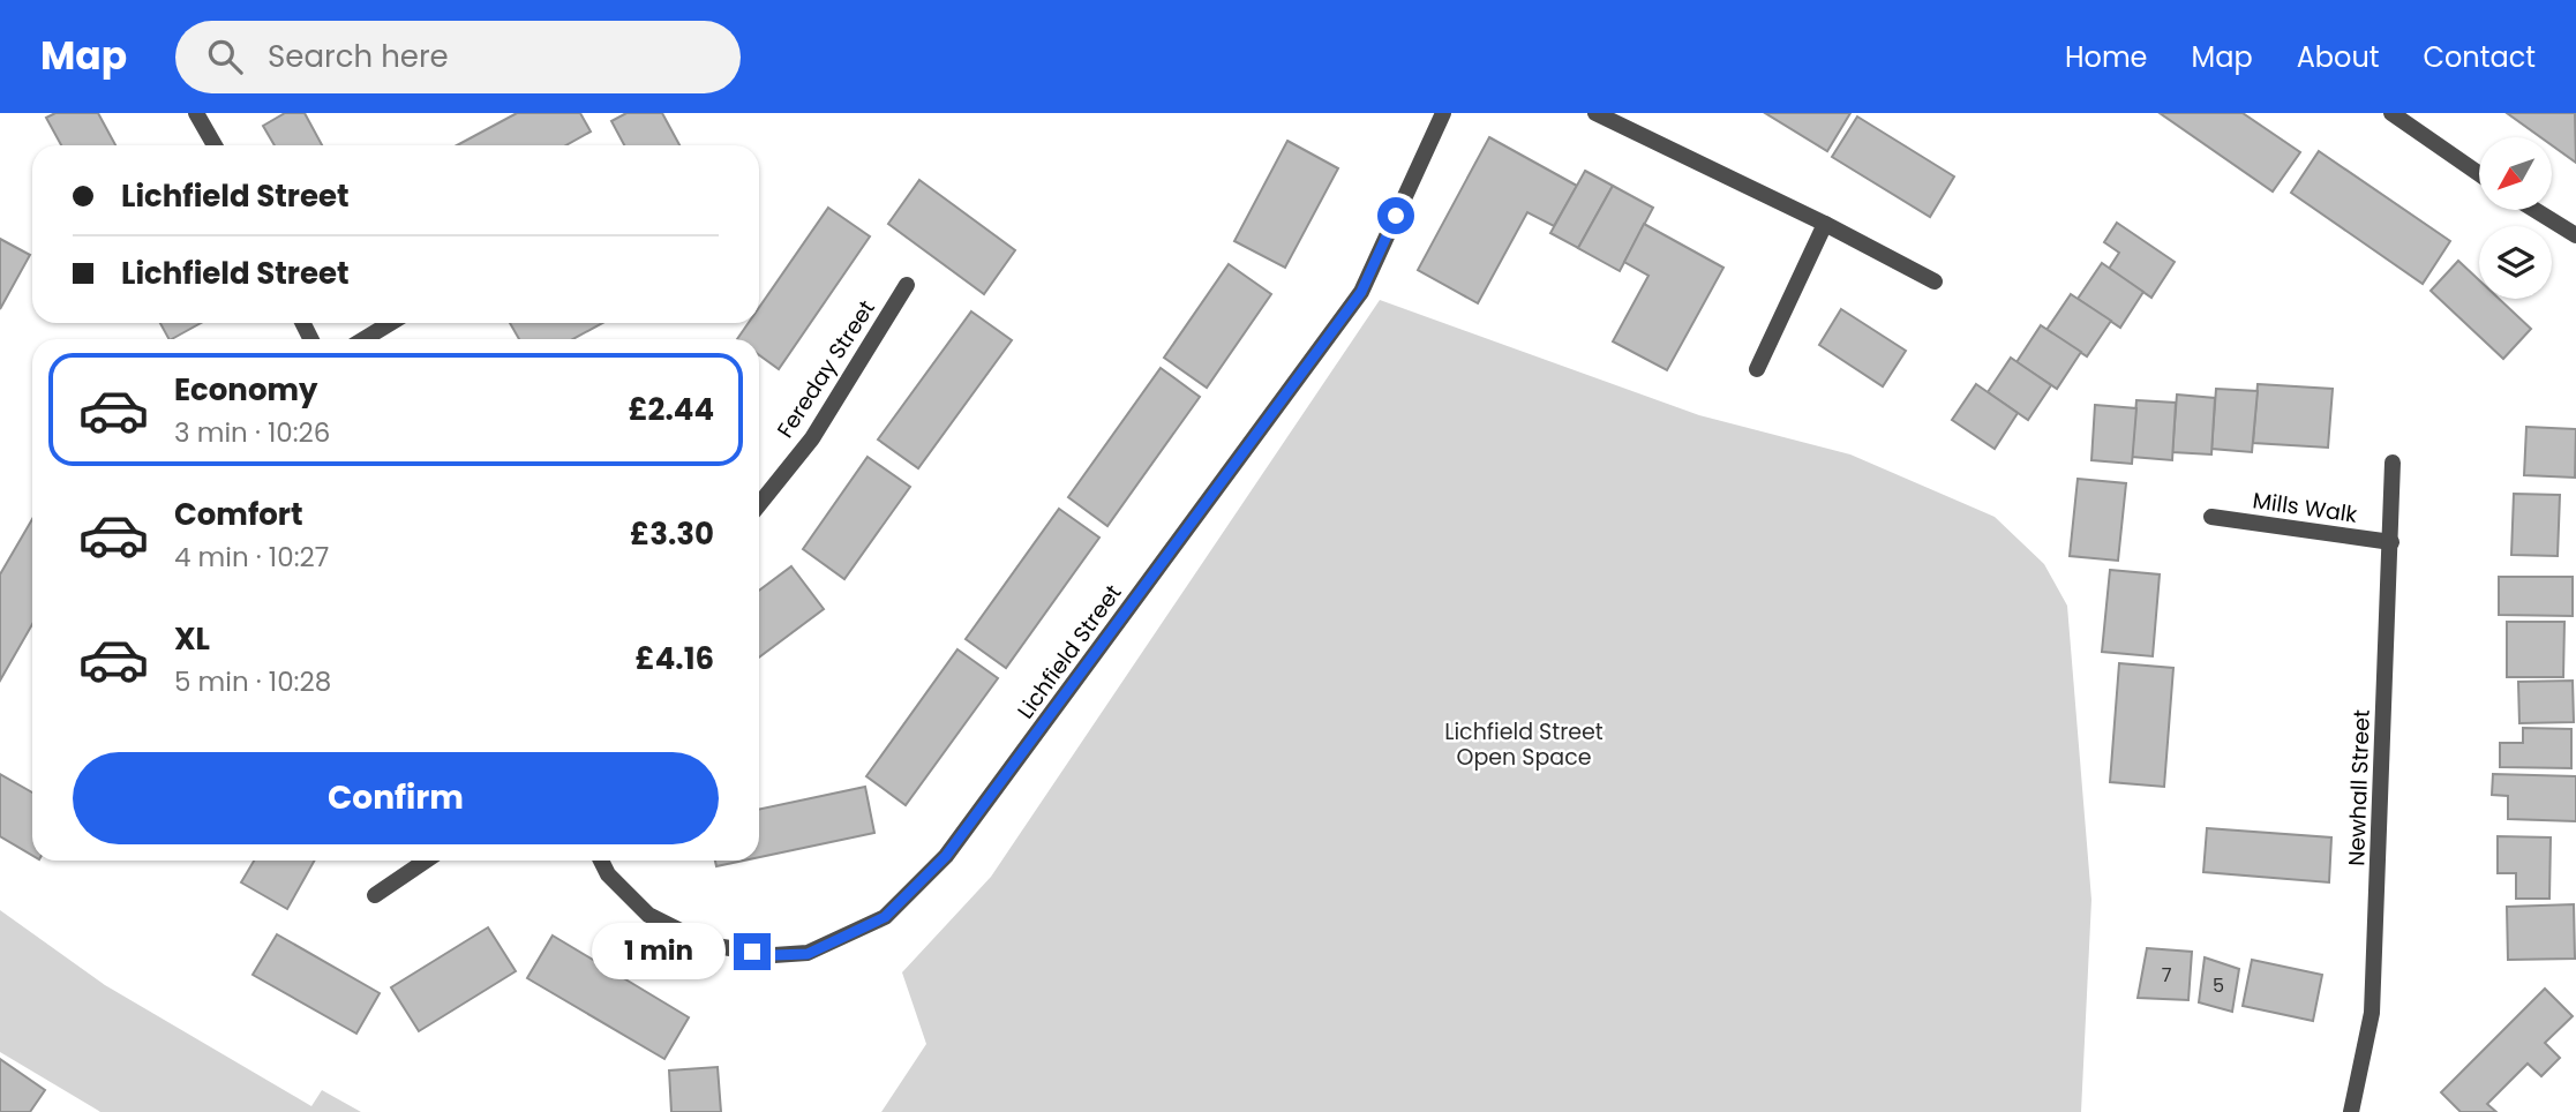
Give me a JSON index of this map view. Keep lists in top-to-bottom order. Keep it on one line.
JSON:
{"streets":{"street":["Fereday Street","Mills Walk","Lichfield Street","Newhall Street"]},"crossings":[["Mills Walk","Newhall Street"]],"parks":["Lichfield Street Open Space"],"house_numbers":["7","5"],"north":"bottom left","page":{"header":"Map","search":"Search here","nav":["Home","Map","About","Contact"],"banner":["Lichfield Street","Lichfield Street"],"list":[{"name":"Economy","note":"3 min · 10:26","value":"£2.44"},{"name":"Comfort","note":"4 min · 10:27","value":"£3.30"},{"name":"XL","note":"5 min · 10:28","value":"£4.16"}],"buttons":"Confirm","bubble":"1 min"}}
